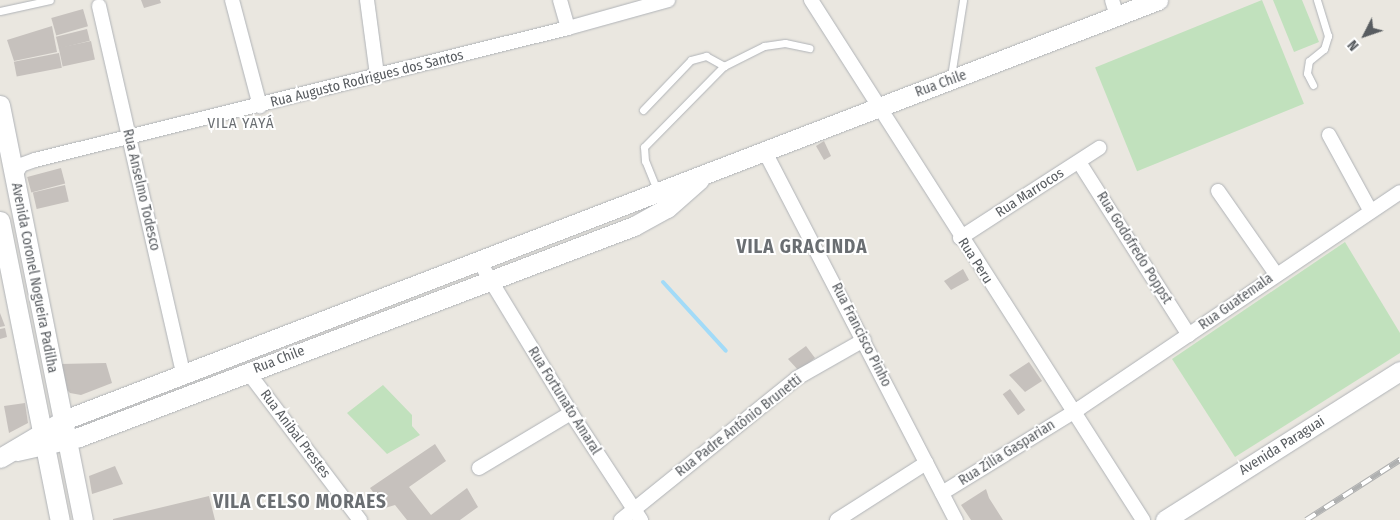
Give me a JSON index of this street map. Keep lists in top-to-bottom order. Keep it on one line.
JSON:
{"streets":{"main road":["Rua Chile","Avenida Coronel Nogueira Padilha","Avenida Paraguai"],"street":["Rua Augusto Rodrigues dos Santos","Rua Anselmo Todesco","Rua Marrocos","Rua Godofredo Poppst","Rua Peru","Rua Guatemala","Rua Francisco Pinho","Rua Fortunato Amaral","Rua Padre Antônio Brunetti","Rua Anibal Prestes","Rua Zília Gasparian"]},"crossings":[["Rua Augusto Rodrigues dos Santos","Rua Anselmo Todesco"],["Rua Augusto Rodrigues dos Santos","Avenida Coronel Nogueira Padilha"],["Rua Chile","Rua Anselmo Todesco"],["Rua Chile","Rua Peru"],["Rua Chile","Avenida Coronel Nogueira Padilha"],["Rua Chile","Rua Francisco Pinho"],["Rua Chile","Rua Fortunato Amaral"],["Rua Chile","Rua Anibal Prestes"],["Rua Marrocos","Rua Godofredo Poppst"],["Rua Marrocos","Rua Peru"],["Rua Godofredo Poppst","Rua Guatemala"],["Rua Peru","Rua Guatemala"],["Rua Peru","Rua Zília Gasparian"],["Rua Guatemala","Rua Zília Gasparian"],["Rua Francisco Pinho","Rua Padre Antônio Brunetti"],["Rua Francisco Pinho","Rua Zília Gasparian"],["Rua Fortunato Amaral","Rua Padre Antônio Brunetti"]],"districts":["VILA YAYÁ","VILA GRACINDA","VILA CELSO MORAES"],"north":"bottom left"}
